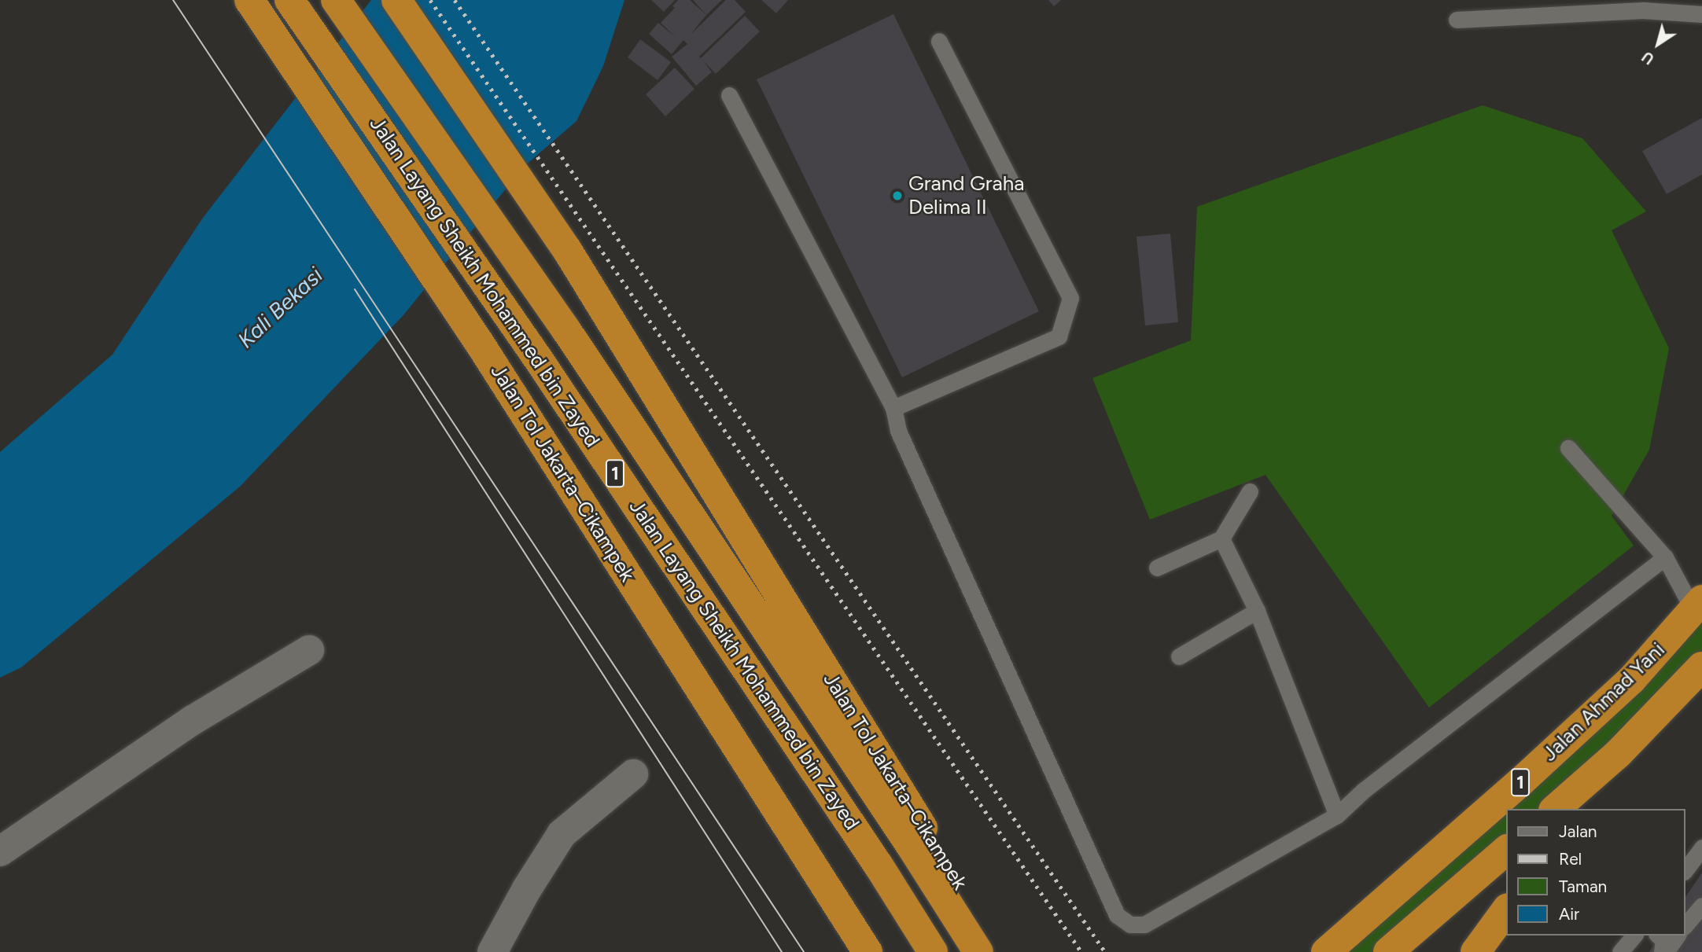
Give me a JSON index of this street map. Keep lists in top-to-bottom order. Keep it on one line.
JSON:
{"streets":{"highway":["Jalan Layang Sheikh Mohammed bin Zayed","Jalan Tol Jakarta–Cikampek","1","Jalan Ahmad Yani"]},"water":["Kali Bekasi"],"places":["Grand Graha Delima II"],"legend":["Jalan","Rel","Taman","Air"],"north":"bottom left"}
